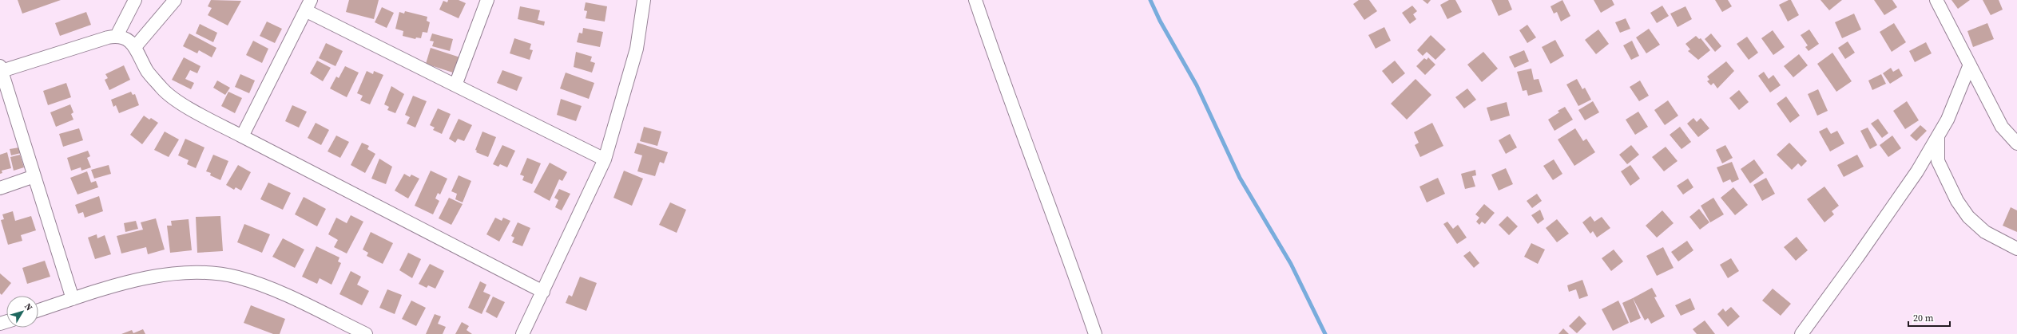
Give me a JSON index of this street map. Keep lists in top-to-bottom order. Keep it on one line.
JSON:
{"scale_bar":"20 m","north":"top right"}
